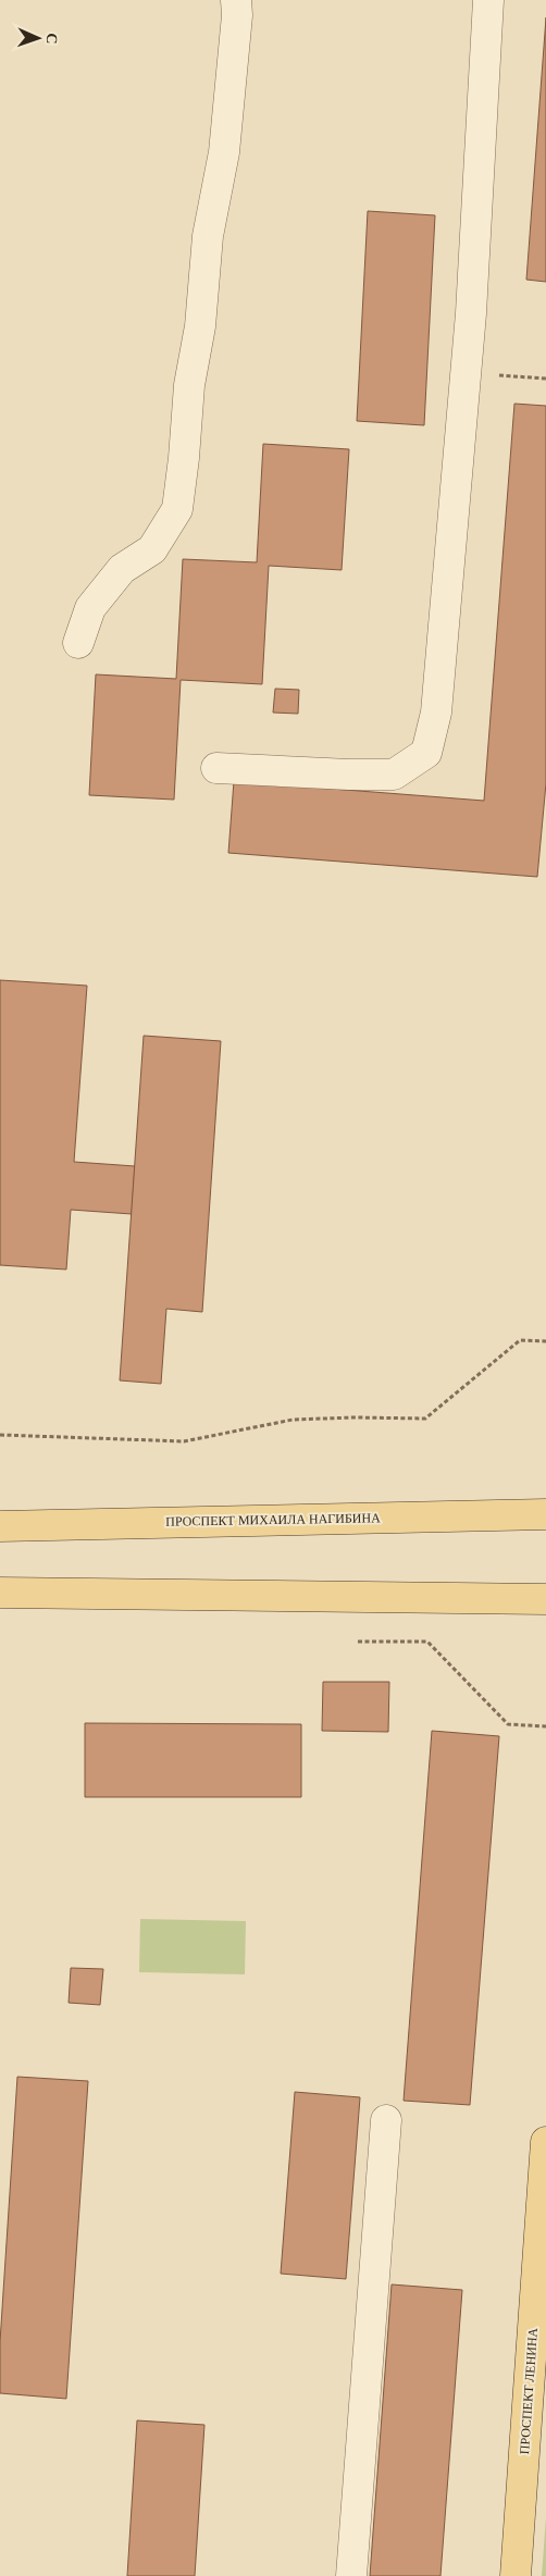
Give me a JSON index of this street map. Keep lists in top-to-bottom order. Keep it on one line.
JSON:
{"streets":{"main road":["ПРОСПЕКТ МИХАИЛА НАГИБИНА","ПРОСПЕКТ ЛЕНИНА"]},"north":"right"}
